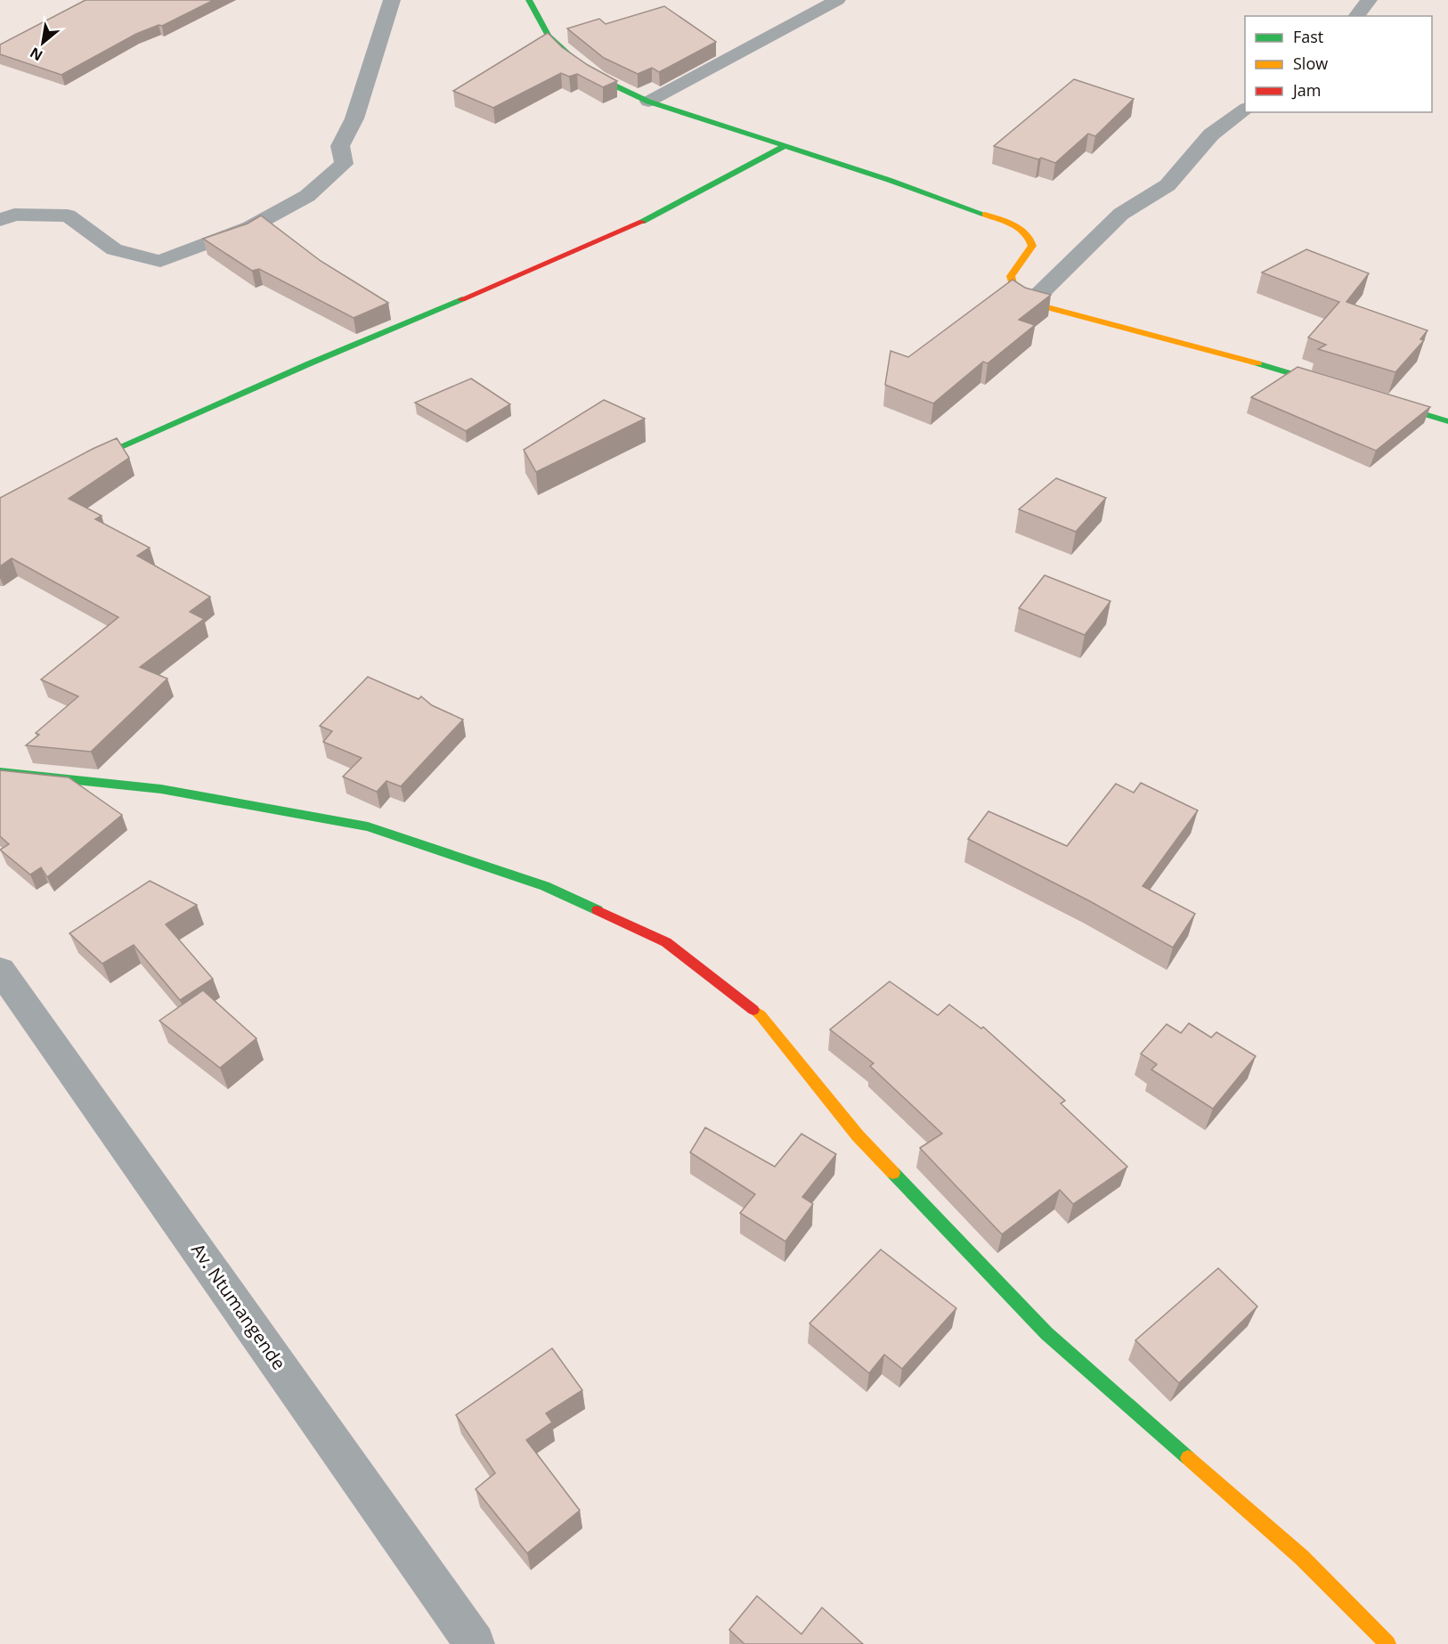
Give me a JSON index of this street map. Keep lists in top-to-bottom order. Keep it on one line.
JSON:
{"streets":{"street":["Av. Ntumangende"]},"legend":["Fast","Slow","Jam"],"north":"bottom left"}
